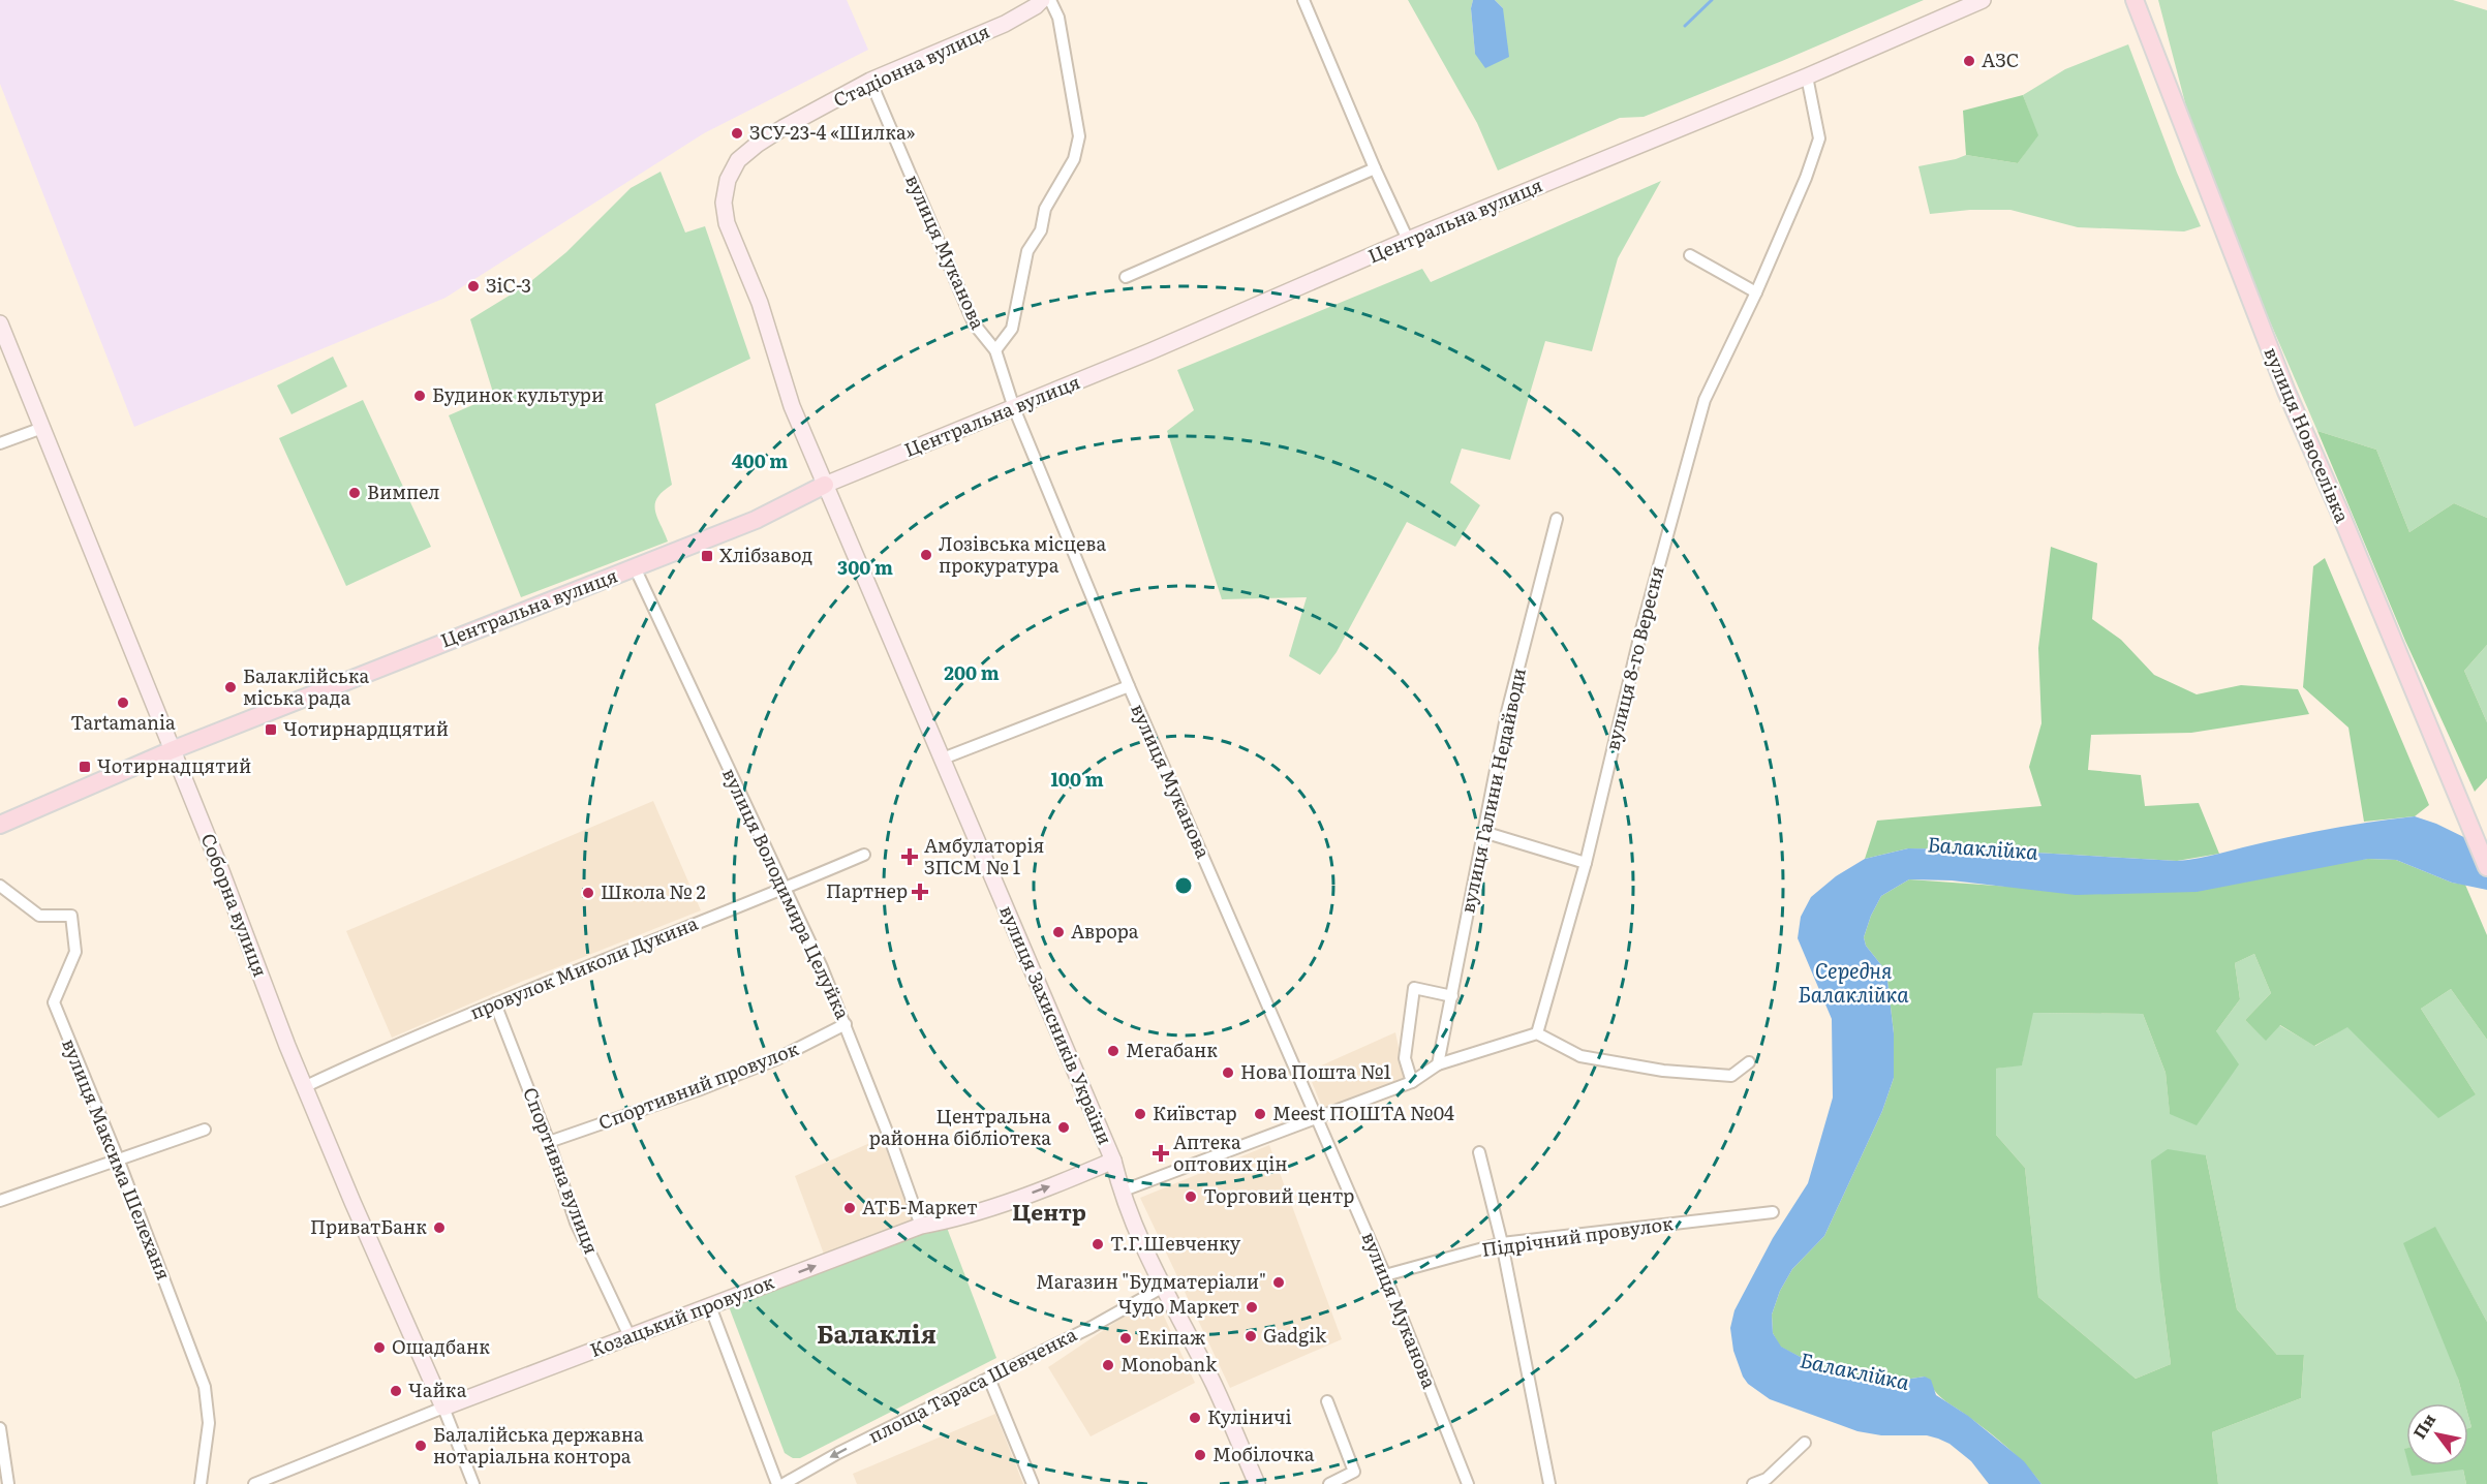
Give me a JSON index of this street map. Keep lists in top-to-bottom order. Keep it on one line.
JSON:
{"streets":{"main road":["Центральна вулиця","вулиця Новоселівка"],"street":["Стадіонна вулиця","вулиця Муканова","вулиця 8-го Вересня","вулиця Галини Недайводи","вулиця Володимира Целуйка","Соборна вулиця","провулок Миколи Дукина","вулиця Захисників України","Спортивний провулок","вулиця Максима Шелеханя","Спортивна вулиця","Підрічний провулок","Козацький провулок","площа Тараса Шевченка"]},"crossings":[["Стадіонна вулиця","вулиця Муканова"],["Стадіонна вулиця","вулиця Захисників України"],["Центральна вулиця","вулиця Муканова"],["Центральна вулиця","вулиця 8-го Вересня"],["Центральна вулиця","вулиця Володимира Целуйка"],["Центральна вулиця","Соборна вулиця"],["Центральна вулиця","вулиця Захисників України"],["вулиця Муканова","Підрічний провулок"],["вулиця Володимира Целуйка","провулок Миколи Дукина"],["вулиця Володимира Целуйка","Спортивний провулок"],["вулиця Володимира Целуйка","Козацький провулок"],["Соборна вулиця","провулок Миколи Дукина"],["Соборна вулиця","Козацький провулок"],["провулок Миколи Дукина","Спортивна вулиця"],["вулиця Захисників України","Козацький провулок"],["вулиця Захисників України","площа Тараса Шевченка"],["Спортивний провулок","Спортивна вулиця"],["Спортивна вулиця","Козацький провулок"]],"one_way":["Козацький провулок","площа Тараса Шевченка"],"districts":["Центр","Балаклія"],"water":["Балаклійка","Середня Балаклійка"],"places":{"other":["АЗС","ЗСУ-23-4 «Шилка»","ЗіС-3","Будинок культури","Вимпел","Лозівська місцева прокуратура","Балаклійська міська рада","Tartamania","Школа № 2","Аврора","Мегабанк","Нова Пошта №1","Київстар","Meest ПОШТА №04","Центральна районна бібліотека","Торговий центр","АТБ-Маркет","ПриватБанк","Т.Г.Шевченку","Магазин \"Будматеріали\"","Чудо Маркет","Gadgik","Екіпаж","Ощадбанк","Monobank","Чайка","Куліничі","Балалійська державна нотаріальна контора","Мобілочка"],"transit":["Хлібзавод","Чотирнардцятий","Чотирнадцятий"],"health":["Амбулаторія ЗПСМ № 1","Партнер","Аптека оптових цін"]},"north":"top left","rings":["400 m","300 m","200 m","100 m"]}
